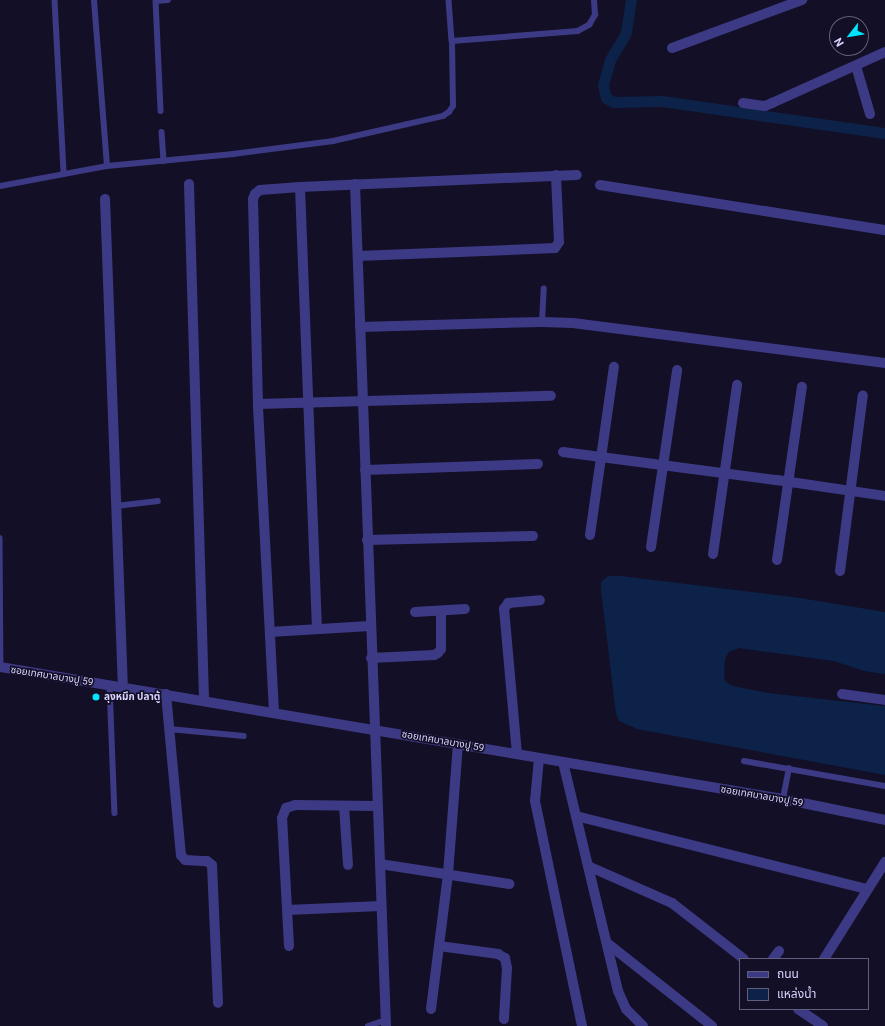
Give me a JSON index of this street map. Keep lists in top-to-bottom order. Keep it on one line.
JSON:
{"streets":{"street":["ซอยเทศบาลบางปู 59"]},"places":["ลุงหมึก ปลาตู้"],"legend":["ถนน","แหล่งน้ำ"],"north":"bottom left"}
